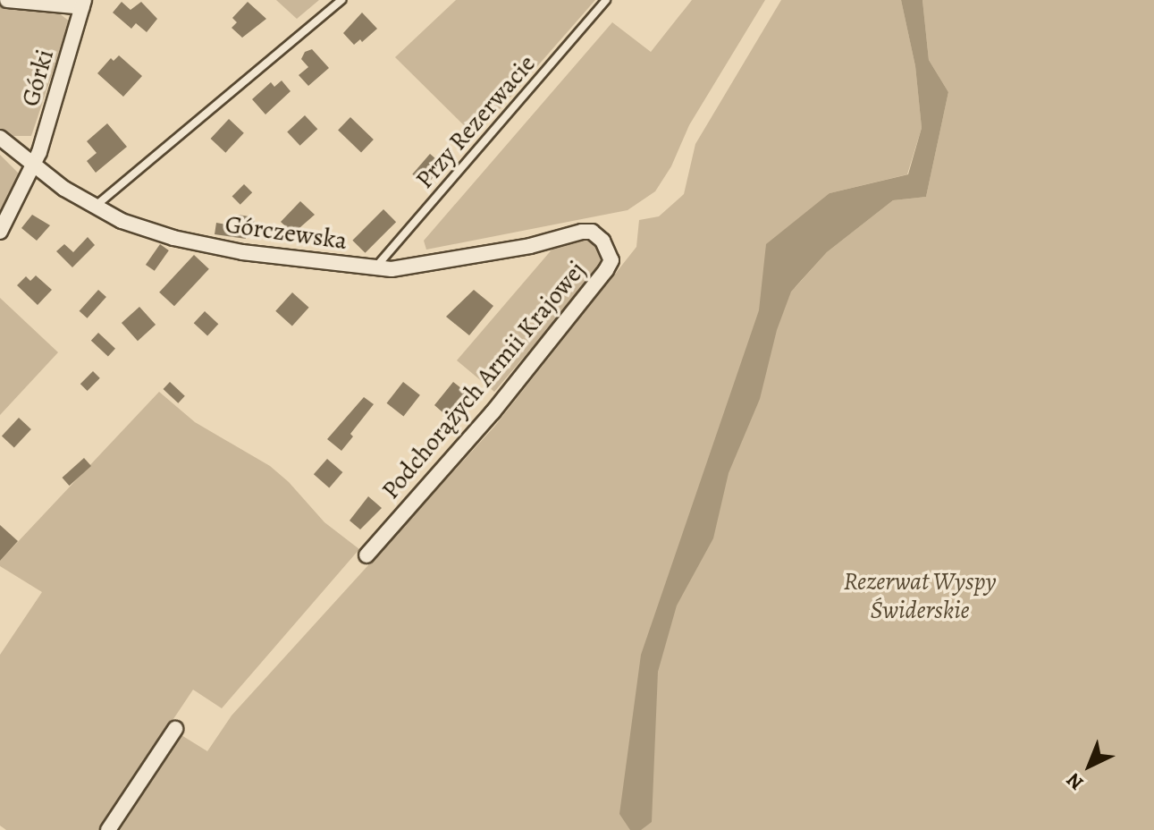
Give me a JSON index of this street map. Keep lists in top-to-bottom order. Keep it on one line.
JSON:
{"streets":{"street":["Górki","Górczewska","Podchorążych Armii Krajowej"],"lane":["Przy Rezerwacie"]},"crossings":[["Górki","Górczewska"],["Przy Rezerwacie","Górczewska"],["Górczewska","Podchorążych Armii Krajowej"]],"parks":["Rezerwat Wyspy Świderskie"],"north":"bottom left"}
